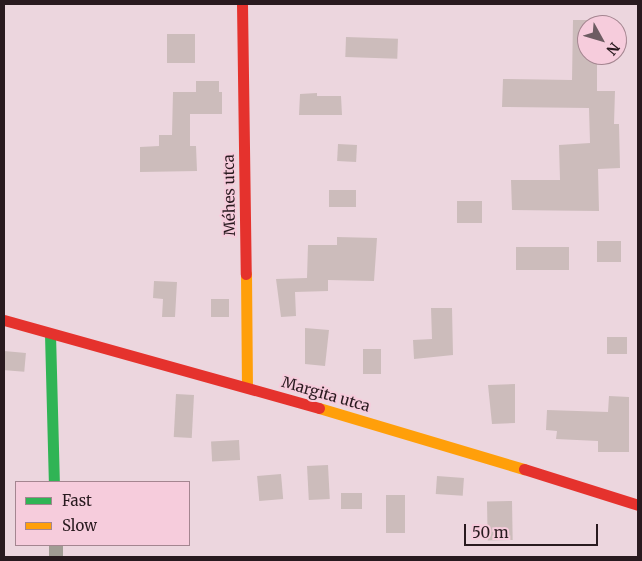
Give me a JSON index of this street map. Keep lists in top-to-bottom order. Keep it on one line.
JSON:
{"streets":{"street":["Méhes utca","Margita utca"]},"crossings":[["Méhes utca","Margita utca"]],"legend":["Fast","Slow"],"scale_bar":"50 m","north":"bottom right"}
